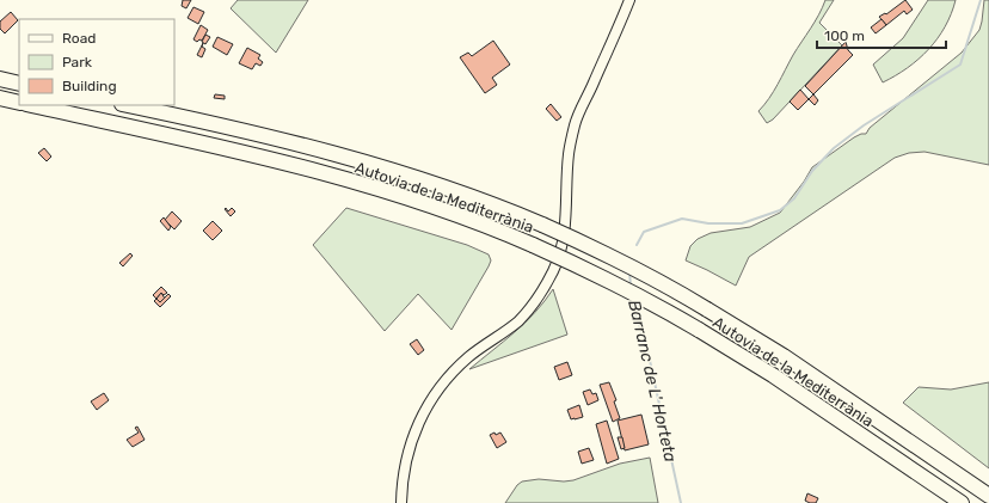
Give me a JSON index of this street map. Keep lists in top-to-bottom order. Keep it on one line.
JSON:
{"streets":{"highway":["Autovia de la Mediterrània"]},"water":["Barranc de L' Horteta"],"legend":["Road","Park","Building"],"scale_bar":"100 m"}
